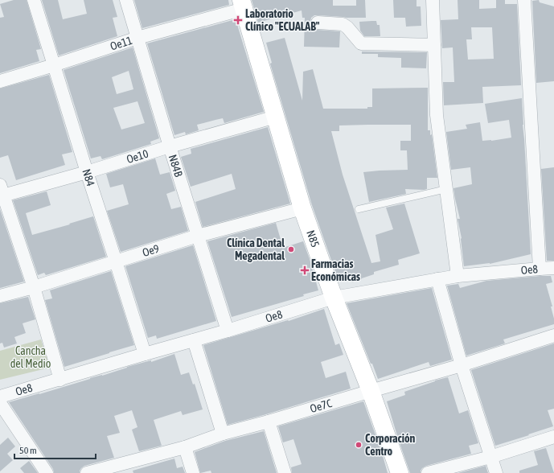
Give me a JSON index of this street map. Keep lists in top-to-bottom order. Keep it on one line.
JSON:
{"streets":{"main road":["N85"],"street":["Oe11","Oe10","N84B","N84","Oe9","Oe8","Oe7C"]},"crossings":[["Oe11","N84B"],["Oe11","N84"],["Oe11","N85"],["Oe10","N84B"],["Oe10","N84"],["Oe10","N85"],["N84B","Oe9"],["N84B","Oe8"],["N84","Oe9"],["N84","Oe8"],["N85","Oe9"],["N85","Oe8"],["N85","Oe7C"]],"parks":["Cancha del Medio"],"places":{"health":["Laboratorio Clínico \"ECUALAB\"","Farmacias Económicas"],"other":["Clínica Dental Megadental","Corporación Centro"]},"scale_bar":"50 m"}
